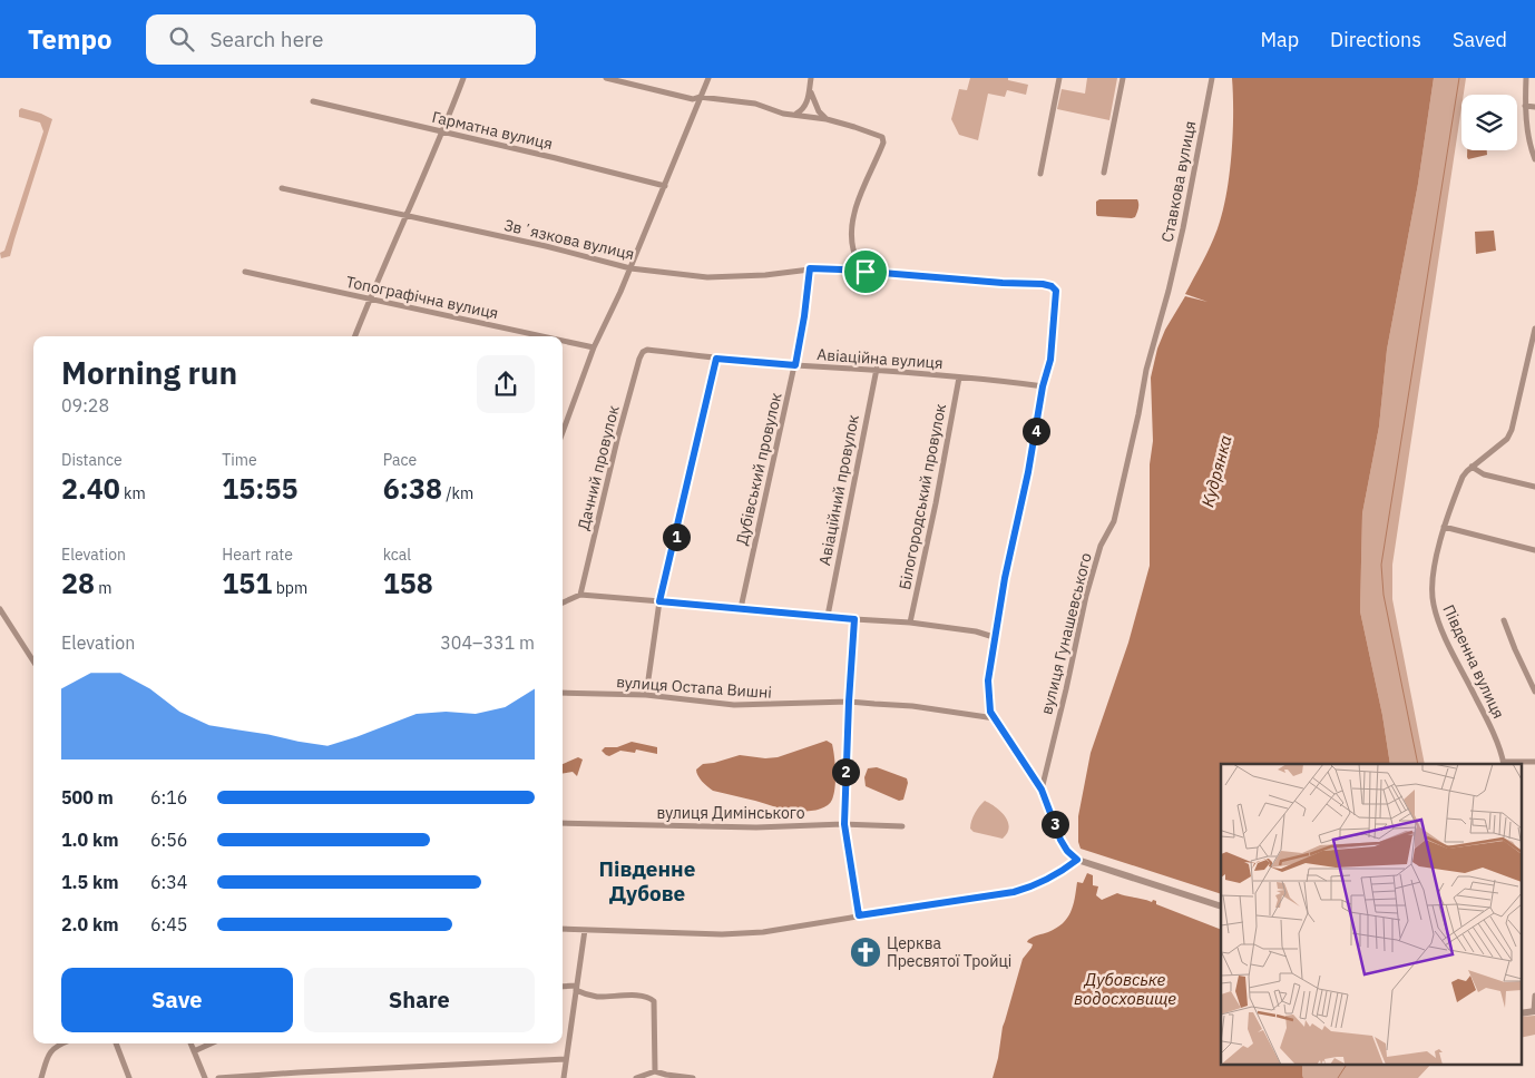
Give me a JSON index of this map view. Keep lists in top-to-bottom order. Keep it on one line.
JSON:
{"streets":{"street":["Гарматна вулиця","Ставкова вулиця","Звʼязкова вулиця","Топографічна вулиця","Авіаційна вулиця","Дачний провулок","Дубівський провулок","Авіаційний провулок","Білогородський провулок","вулиця Гунашевського","Південна вулиця","вулиця Остапа Вишні","вулиця Димінського"]},"crossings":[["Ставкова вулиця","вулиця Гунашевського"],["Звʼязкова вулиця","Авіаційна вулиця"],["Звʼязкова вулиця","Дубівський провулок"],["Авіаційна вулиця","Дачний провулок"],["Авіаційна вулиця","Дубівський провулок"],["Авіаційна вулиця","Авіаційний провулок"],["Авіаційна вулиця","Білогородський провулок"]],"districts":["Південне Дубове"],"water":["Кудрянка","Дубовське водосховище"],"places":{"church":["Церква Пресвятої Тройці"]},"page":{"header":"Tempo","search":"Search here","nav":["Map","Directions","Saved"],"heading":["Morning run","09:28"],"pins":["4","1","2","3"],"stats":[["Distance","2.40 km"],["Time","15:55"],["Pace","6:38 /km"],["Elevation","28 m"],["Heart rate","151 bpm"],["kcal","158"]],"chart":["Elevation","304–331 m"],"list":[{"name":"500 m","note":"6:16"},{"name":"1.0 km","note":"6:56"},{"name":"1.5 km","note":"6:34"},{"name":"2.0 km","note":"6:45"}],"buttons":["Save","Share"]}}
